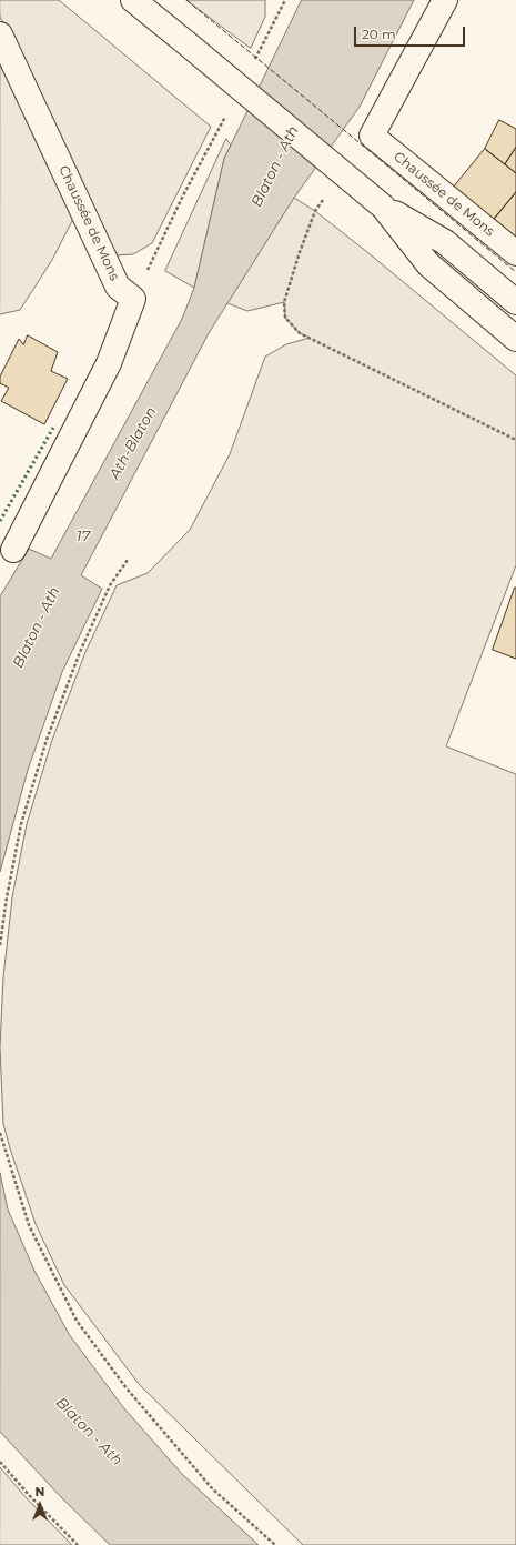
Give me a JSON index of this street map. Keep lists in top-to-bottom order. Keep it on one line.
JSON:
{"streets":{"street":["Chaussée de Mons"]},"water":["Blaton - Ath","Ath-Blaton","17"],"scale_bar":"20 m","north":"top"}
